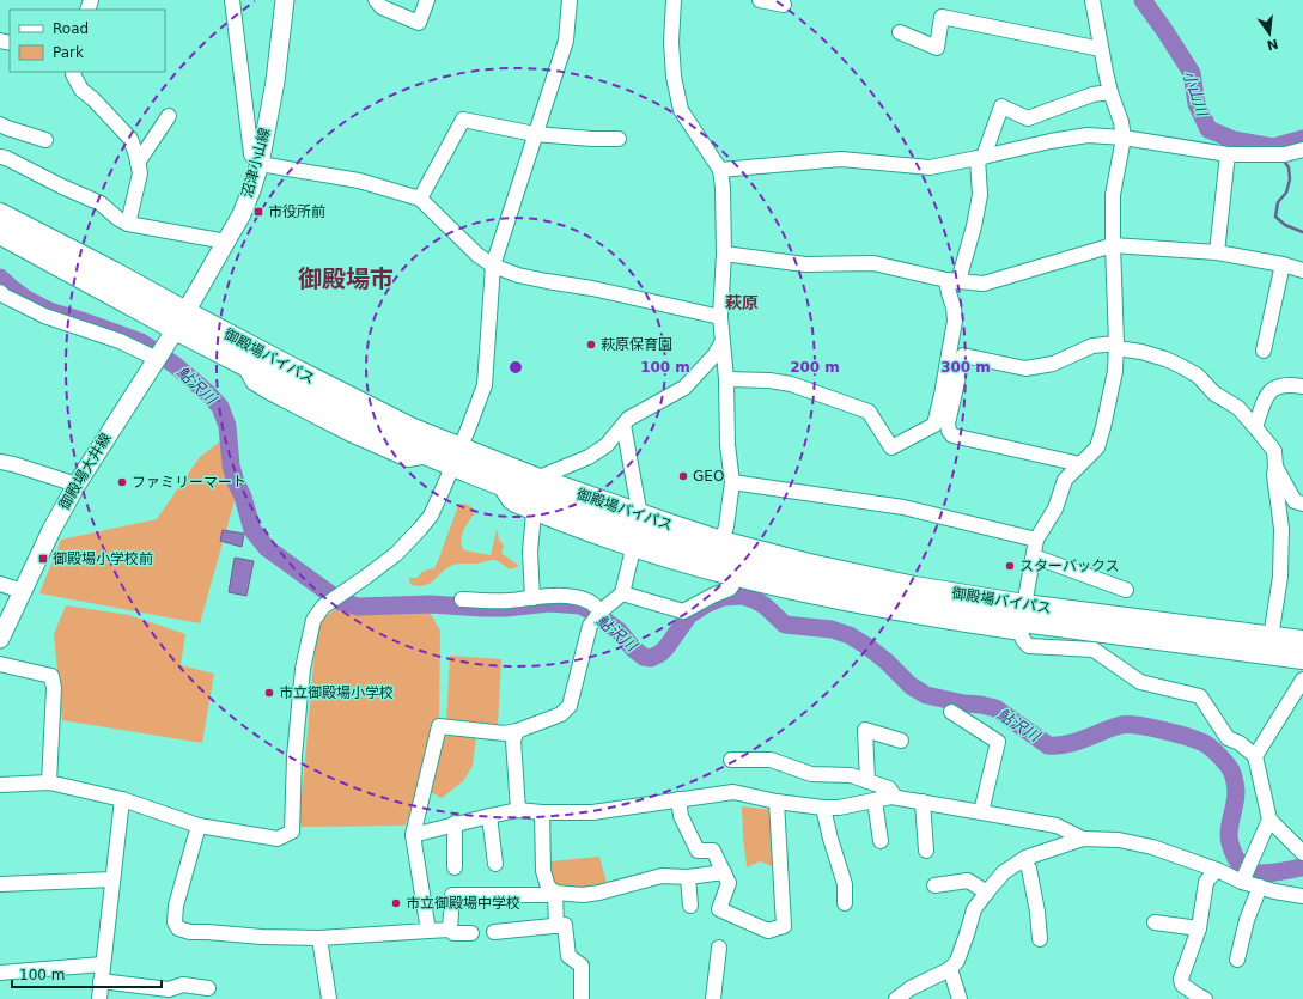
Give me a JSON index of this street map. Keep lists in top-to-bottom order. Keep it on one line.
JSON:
{"streets":{"highway":["御殿場バイパス"],"main road":["沼津小山線","御殿場大井線"]},"crossings":[["沼津小山線","御殿場バイパス"],["沼津小山線","御殿場大井線"],["御殿場バイパス","御殿場大井線"]],"districts":["御殿場市","萩原"],"water":["小山川","鮎沢川"],"places":{"transit":["市役所前","御殿場小学校前"],"other":["萩原保育園","GEO","ファミリーマート","スターバックス","市立御殿場小学校","市立御殿場中学校"]},"legend":["Road","Park"],"scale_bar":"100 m","north":"bottom","rings":["100 m","200 m","300 m"]}
